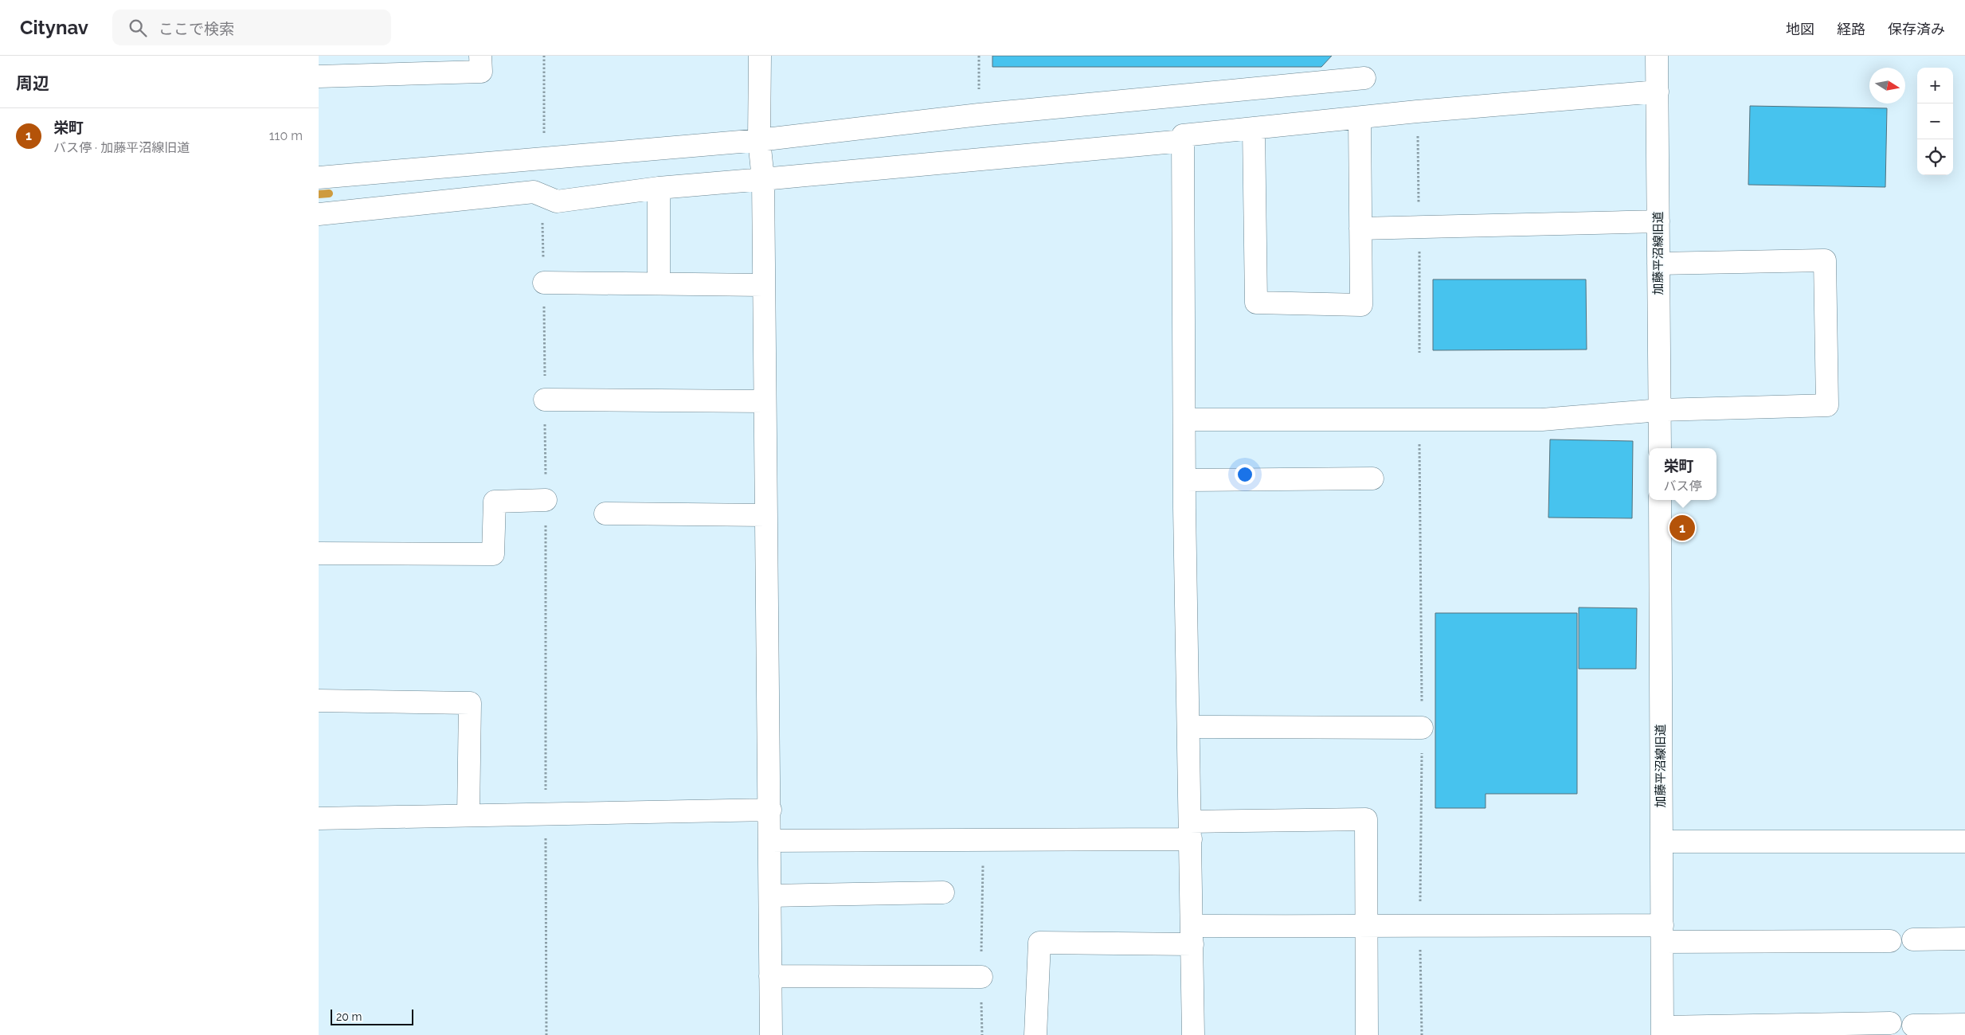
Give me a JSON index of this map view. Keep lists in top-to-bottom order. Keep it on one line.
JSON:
{"streets":{"street":["加藤平沼線旧道"]},"scale_bar":"20 m","north":"right","page":{"header":"Citynav","search":"ここで検索","nav":["地図","経路","保存済み"],"heading":"周辺","map_buttons":["+","−"],"list":[{"mark":"1","name":"栄町","note":"バス停 · 加藤平沼線旧道","value":"110 m"}],"popup":["栄町","バス停"],"pins":"1","scale":"20 m"}}
